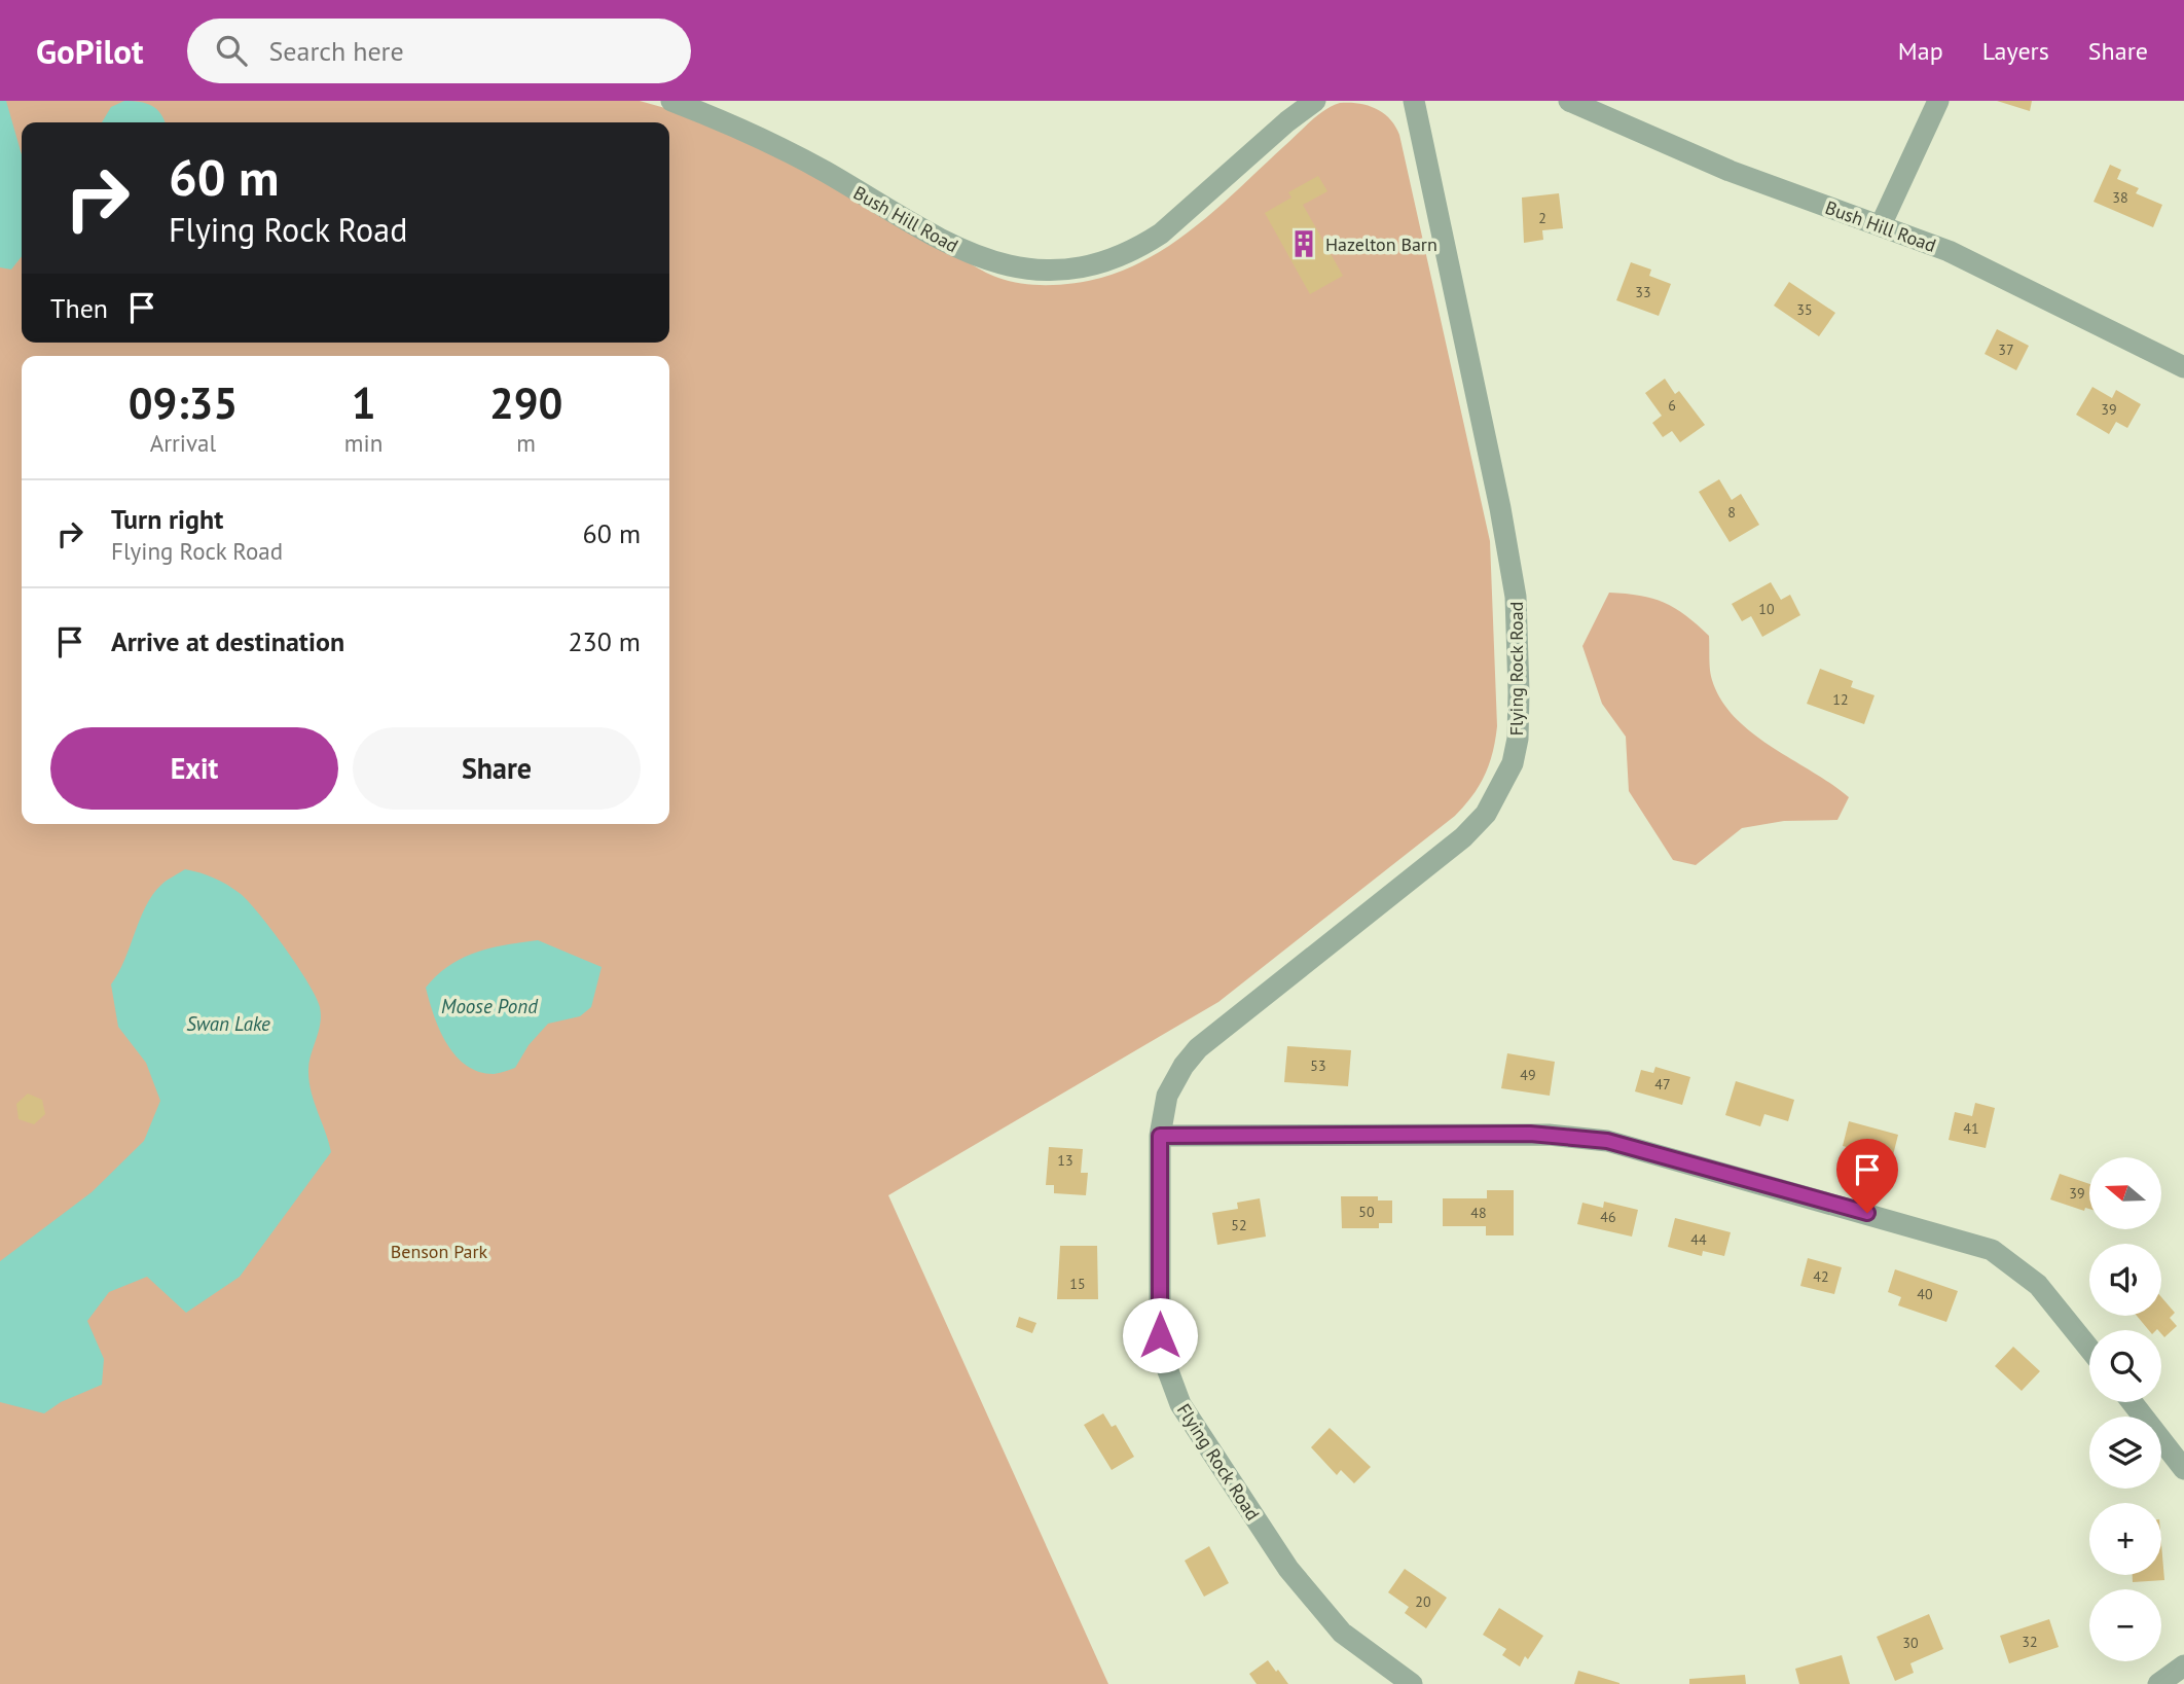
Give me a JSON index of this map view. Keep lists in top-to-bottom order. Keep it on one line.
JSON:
{"streets":{"street":["Bush Hill Road","Flying Rock Road"]},"water":["Moose Pond","Swan Lake"],"parks":["Benson Park"],"places":{"building":["Hazelton Barn"]},"house_numbers":["38","2","33","35","37","6","39","8","10","12","53","49","47","41","13","39","50","48","46","52","44","42","15","40","20","32","30"],"north":"left","page":{"header":"GoPilot","search":"Search here","nav":["Map","Layers","Share"],"turn":["60 m","Flying Rock Road"],"then":"Then","eta":["09:35","Arrival","1","min","290","m"],"list":[{"name":"Turn right","note":"Flying Rock Road","value":"60 m"},{"name":"Arrive at destination","value":"230 m"}],"buttons":["Exit","Share"],"map_buttons":["+","−"]}}
